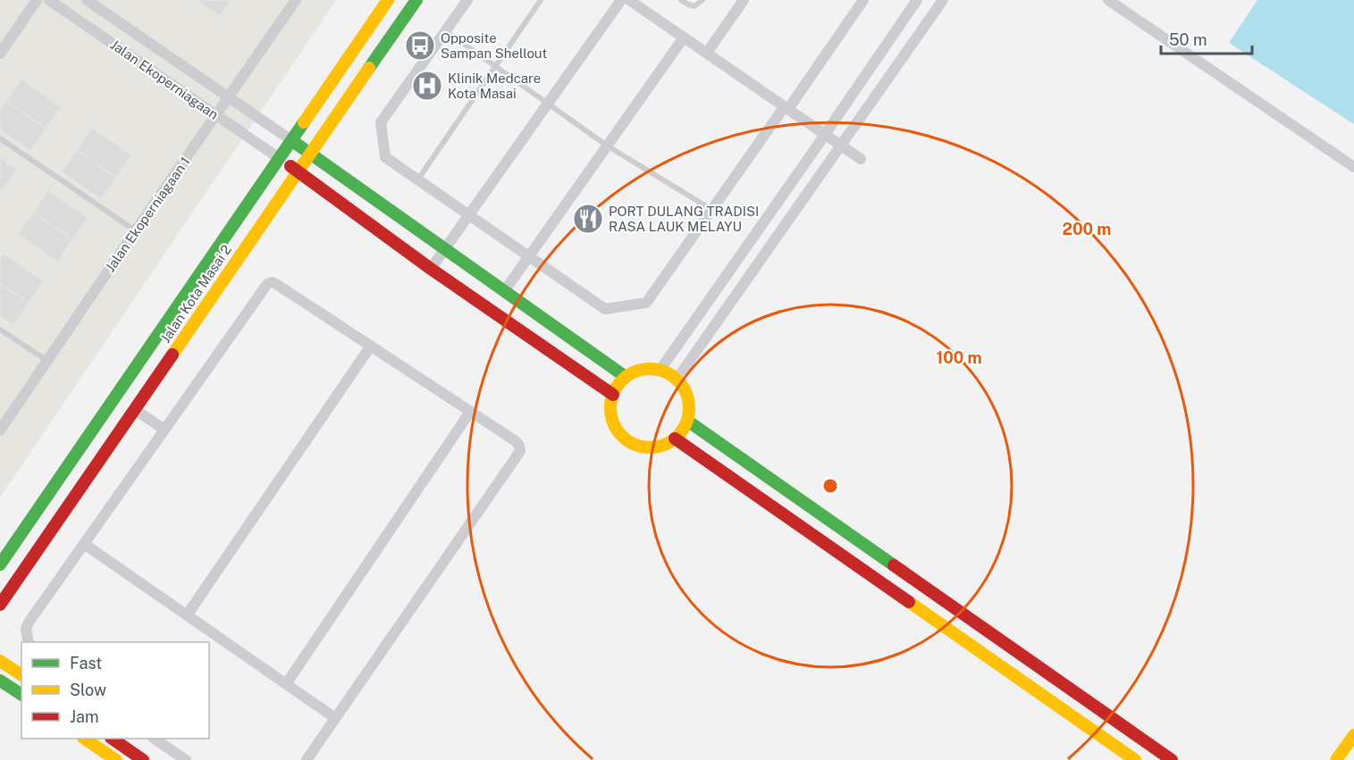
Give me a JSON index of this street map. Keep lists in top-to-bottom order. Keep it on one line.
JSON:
{"streets":{"street":["Jalan Ekoperniagaan","Jalan Ekoperniagaan 1","Jalan Kota Masai 2"]},"crossings":[["Jalan Ekoperniagaan","Jalan Ekoperniagaan 1"],["Jalan Ekoperniagaan","Jalan Kota Masai 2"]],"places":{"bus stop":["Opposite Sampan Shellout"],"hospital":["Klinik Medcare Kota Masai"],"restaurant":["PORT DULANG TRADISI RASA LAUK MELAYU"]},"legend":["Fast","Slow","Jam"],"scale_bar":"50 m","rings":["200 m","100 m"]}
